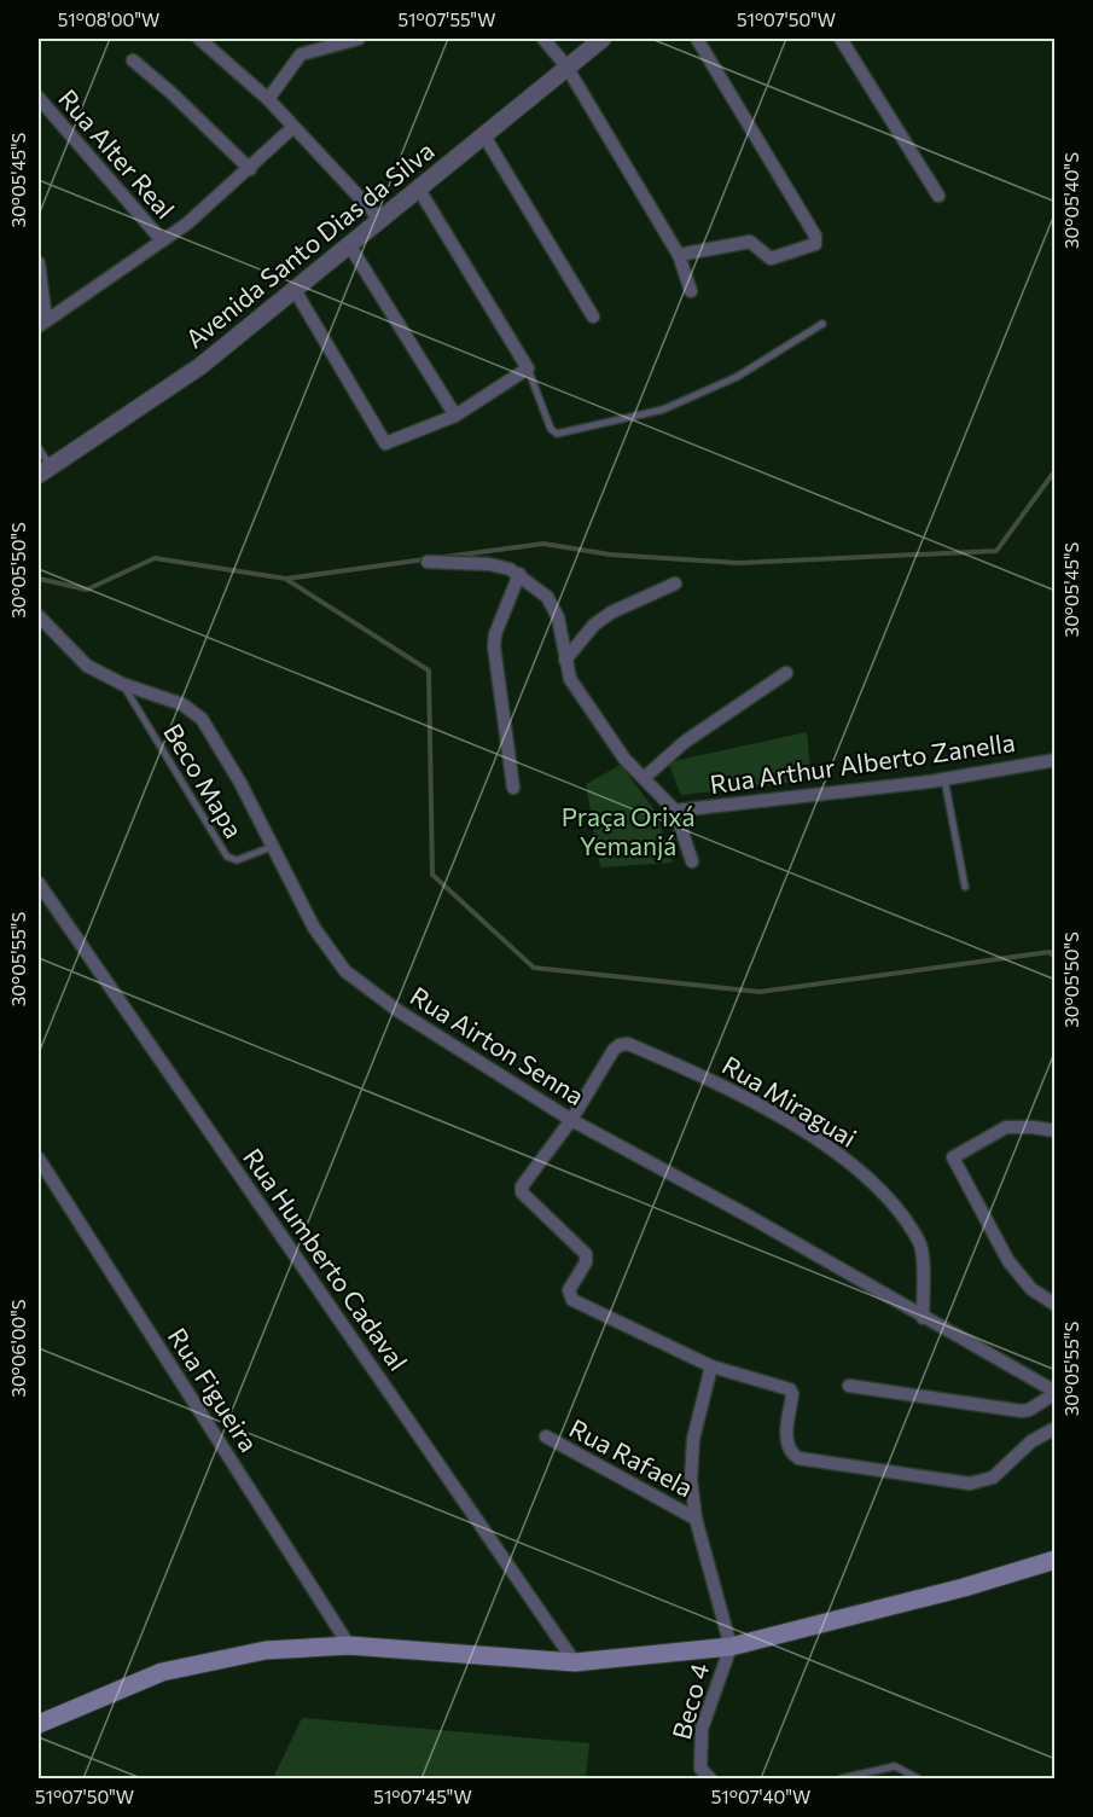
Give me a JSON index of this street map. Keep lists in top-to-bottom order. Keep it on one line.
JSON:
{"streets":{"street":["Rua Alter Real","Avenida Santo Dias da Silva","Rua Arthur Alberto Zanella","Rua Airton Senna","Rua Miraguai","Rua Humberto Cadaval","Rua Figueira","Rua Rafaela","Beco 4"],"lane":["Beco Mapa"]},"crossings":[["Beco Mapa","Rua Airton Senna"],["Rua Airton Senna","Rua Miraguai"]],"parks":["Praça Orixá Yemanjá"],"coordinates":["51°08'00\"W","51°07'55\"W","51°07'50\"W","30°05'45\"S","30°05'40\"S","30°05'50\"S","30°05'55\"S","30°06'00\"S","51°07'45\"W","51°07'40\"W"]}
